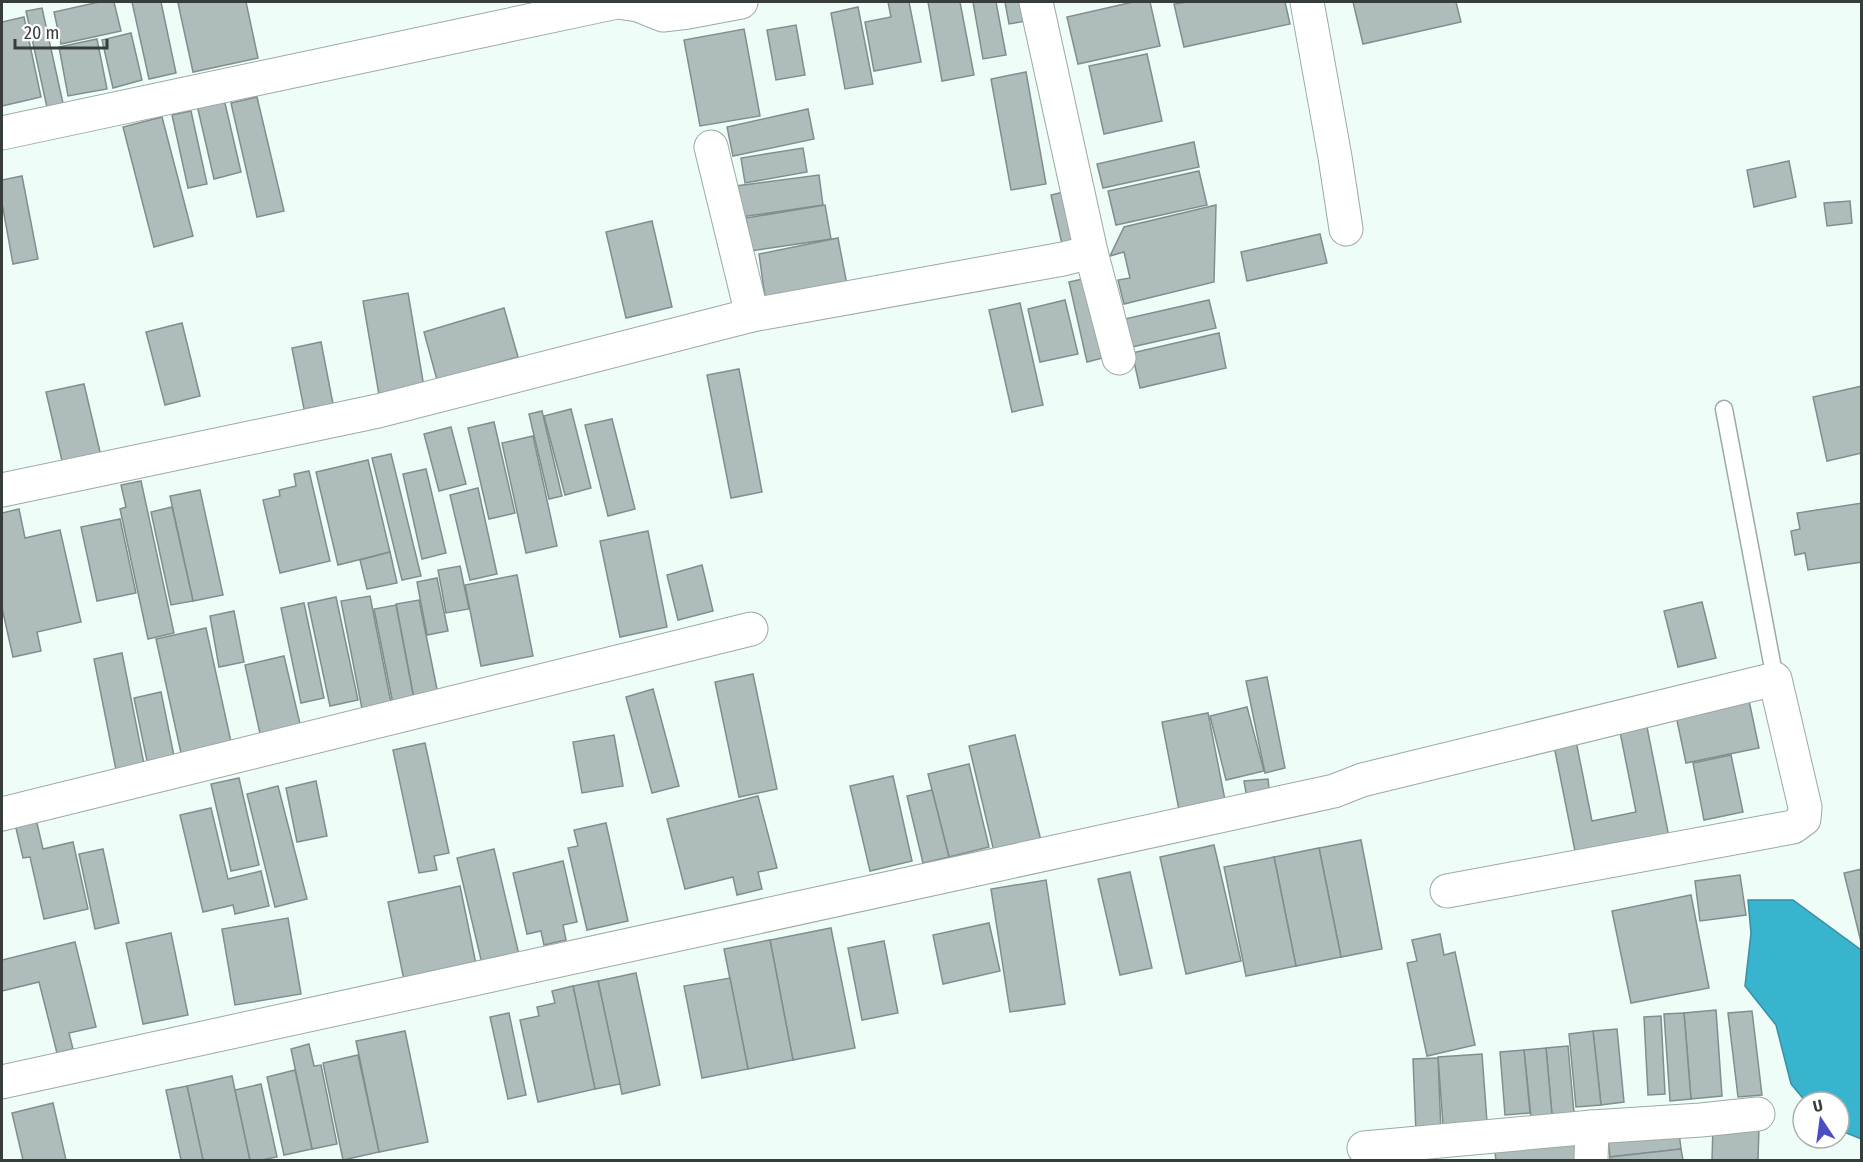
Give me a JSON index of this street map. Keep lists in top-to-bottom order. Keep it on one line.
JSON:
{"scale_bar":"20 m","north":"top"}
